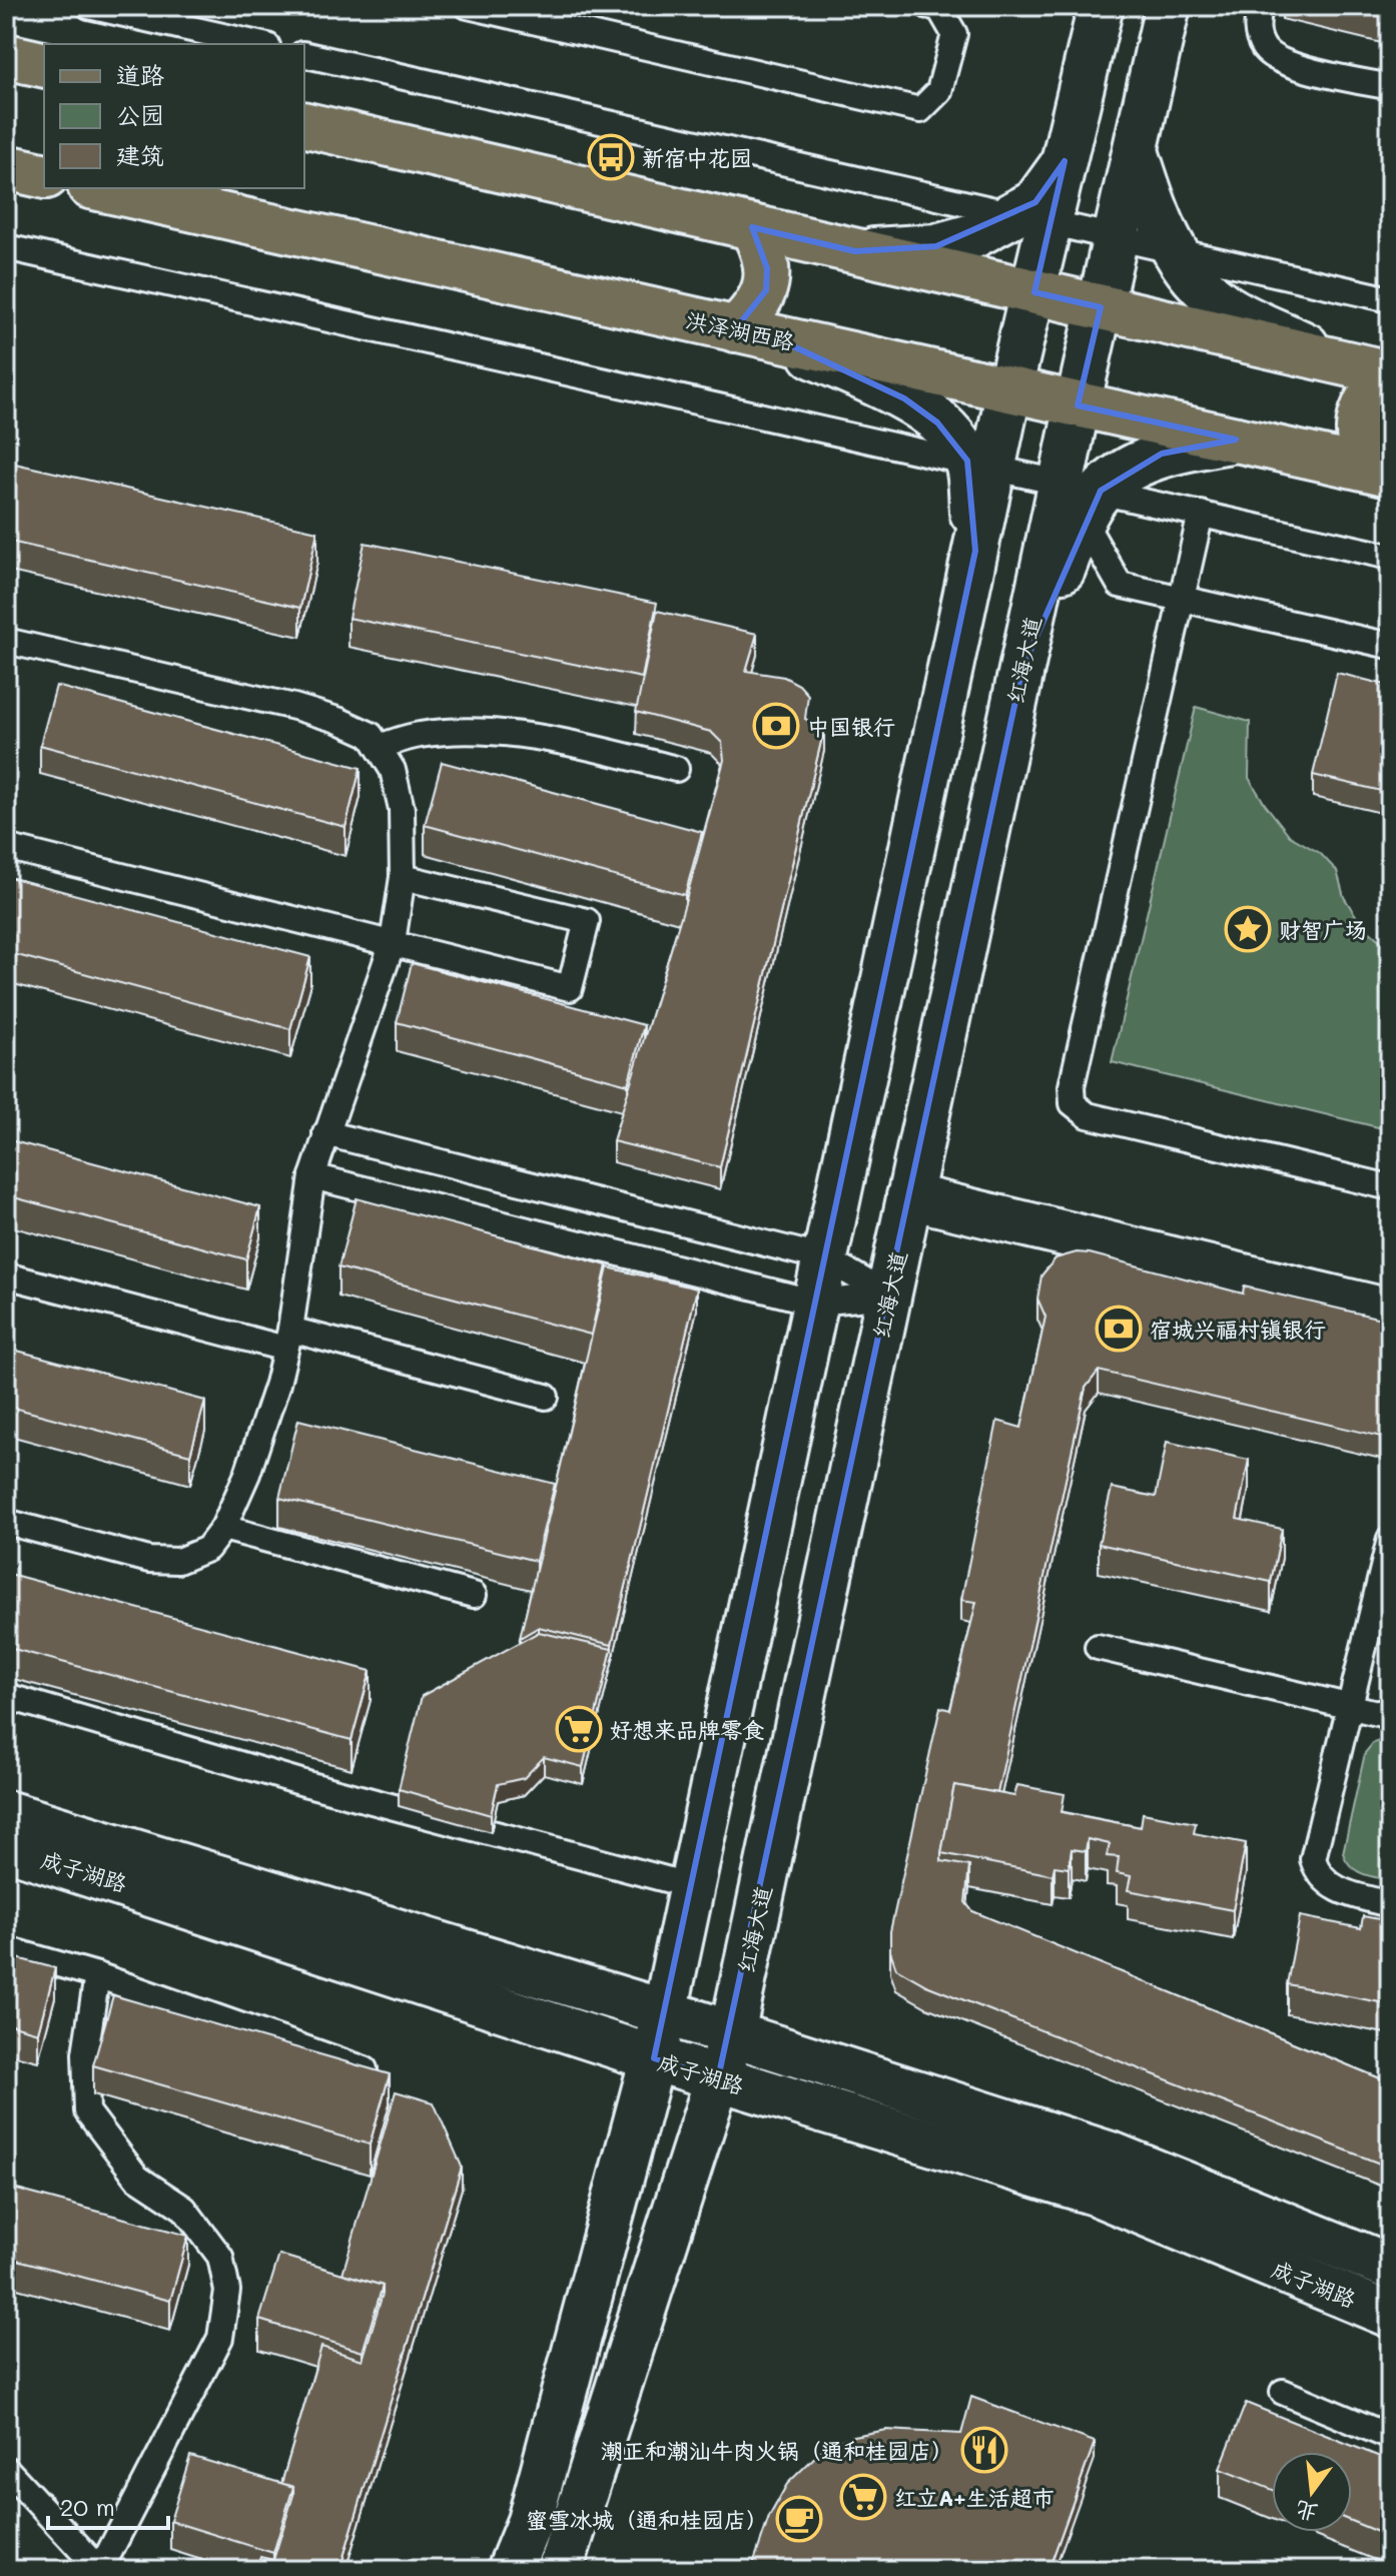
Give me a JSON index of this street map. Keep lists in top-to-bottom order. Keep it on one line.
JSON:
{"streets":{"main road":["洪泽湖西路","红海大道","成子湖路"]},"crossings":[["洪泽湖西路","红海大道"],["红海大道","成子湖路"]],"places":{"bus stop":["新宿中花园"],"bank":["中国银行","宿城兴福村镇银行"],"place":["财智广场"],"supermarket":["好想来品牌零食","红立A+生活超市"],"restaurant":["潮正和潮汕牛肉火锅（通和桂园店）"],"cafe":["蜜雪冰城（通和桂园店）"]},"legend":["道路","公园","建筑"],"scale_bar":"20 m","north":"bottom"}
